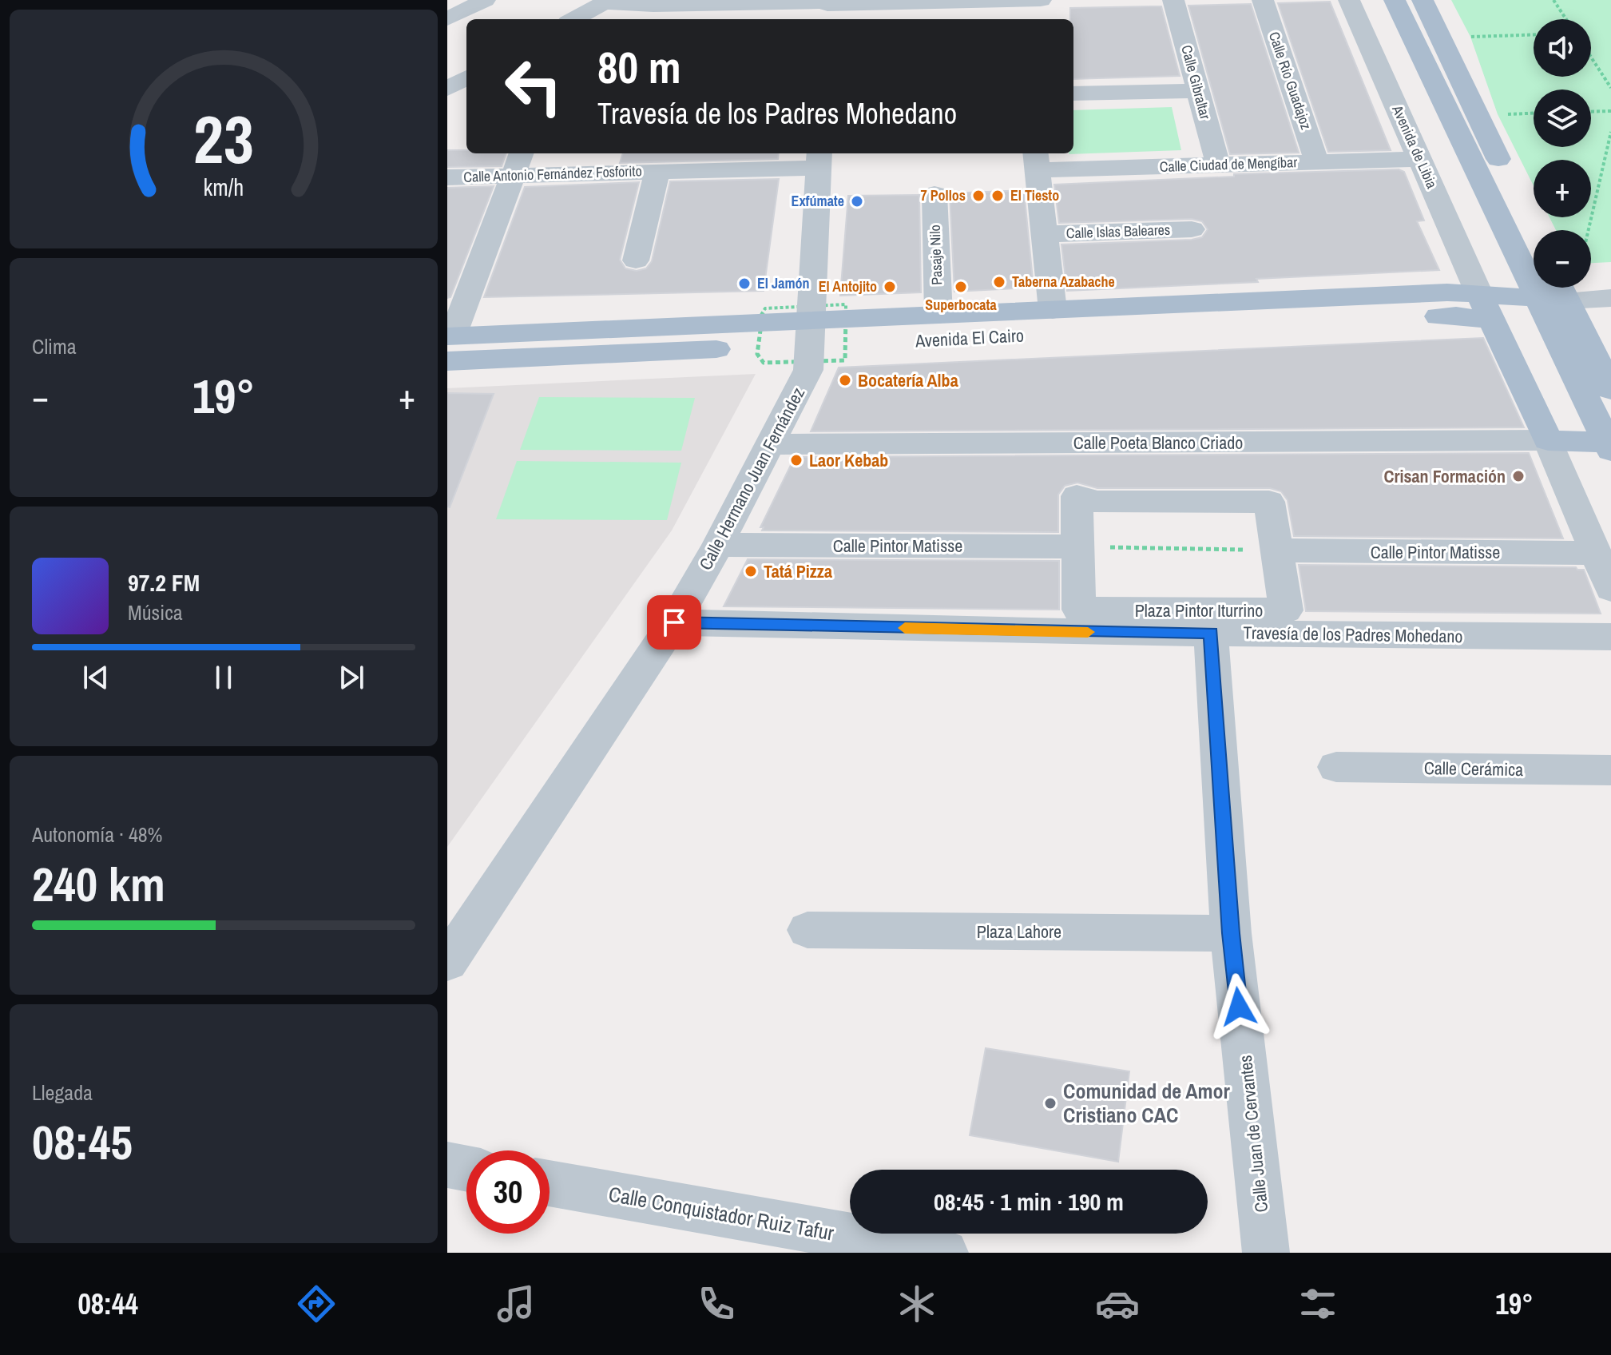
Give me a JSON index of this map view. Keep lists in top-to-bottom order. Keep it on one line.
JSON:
{"streets":{"main road":["Avenida de Libia","Avenida El Cairo"],"street":["Calle Río Guadajoz","Calle Gibraltar","Calle Ciudad de Mengíbar","Calle Antonio Fernández Fosforito","Calle Islas Baleares","Pasaje Nilo","Calle Poeta Blanco Criado","Calle Hermano Juan Fernández","Calle Pintor Matisse","Plaza Pintor Iturrino","Travesía de los Padres Mohedano","Calle Cerámica","Plaza Lahore","Calle Juan de Cervantes","Calle Conquistador Ruiz Tafur"]},"crossings":[["Calle Río Guadajoz","Calle Ciudad de Mengíbar"],["Calle Gibraltar","Calle Ciudad de Mengíbar"],["Avenida de Libia","Calle Ciudad de Mengíbar"],["Avenida de Libia","Avenida El Cairo"],["Avenida de Libia","Calle Poeta Blanco Criado"],["Avenida de Libia","Calle Pintor Matisse"],["Calle Ciudad de Mengíbar","Calle Islas Baleares"],["Calle Antonio Fernández Fosforito","Calle Hermano Juan Fernández"],["Calle Islas Baleares","Avenida El Cairo"],["Pasaje Nilo","Avenida El Cairo"],["Avenida El Cairo","Calle Hermano Juan Fernández"],["Calle Poeta Blanco Criado","Calle Hermano Juan Fernández"],["Calle Hermano Juan Fernández","Calle Pintor Matisse"],["Calle Hermano Juan Fernández","Travesía de los Padres Mohedano"],["Calle Pintor Matisse","Plaza Pintor Iturrino"],["Travesía de los Padres Mohedano","Calle Juan de Cervantes"],["Plaza Lahore","Calle Juan de Cervantes"]],"places":["7 Pollos","El Tiesto","Exfúmate","Taberna Azabache","El Jamón","El Antojito","Superbocata","Bocatería Alba","Laor Kebab","Crisan Formación","Tatá Pizza","Comunidad de Amor Cristiano CAC"],"page":{"map_buttons":["+","−"],"turn":["80 m","Travesía de los Padres Mohedano"],"tile":["Clima",["Autonomía · 48%","240 km"],["Llegada","08:45"]],"heat":["−","19°","+"],"song":["97.2 FM","Música"],"limit":"30","trip":"08:45 · 1 min · 190 m","tabs":["08:44","19°"],"gauge":["23","km/h"]}}
